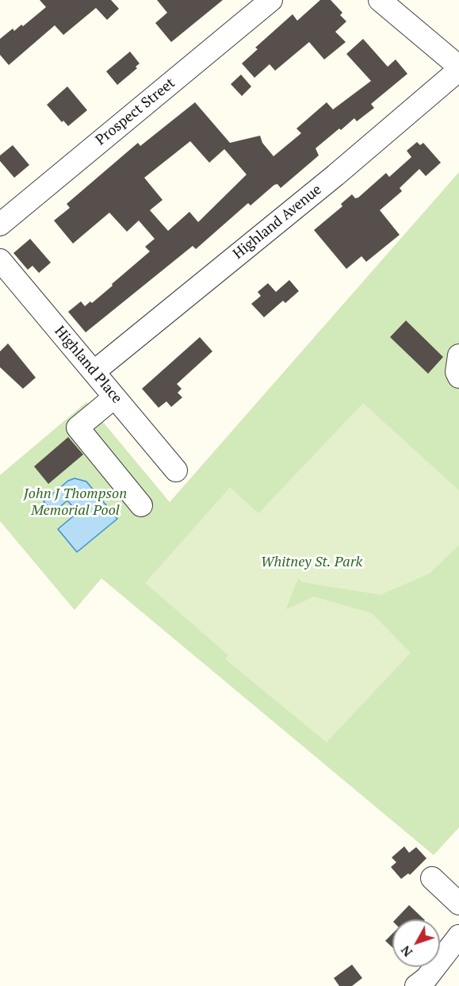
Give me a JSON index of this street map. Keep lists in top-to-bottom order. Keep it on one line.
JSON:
{"streets":{"street":["Prospect Street","Highland Avenue","Highland Place"]},"crossings":[["Highland Avenue","Highland Place"]],"parks":["John J Thompson Memorial Pool","Whitney St. Park"],"north":"bottom left"}
